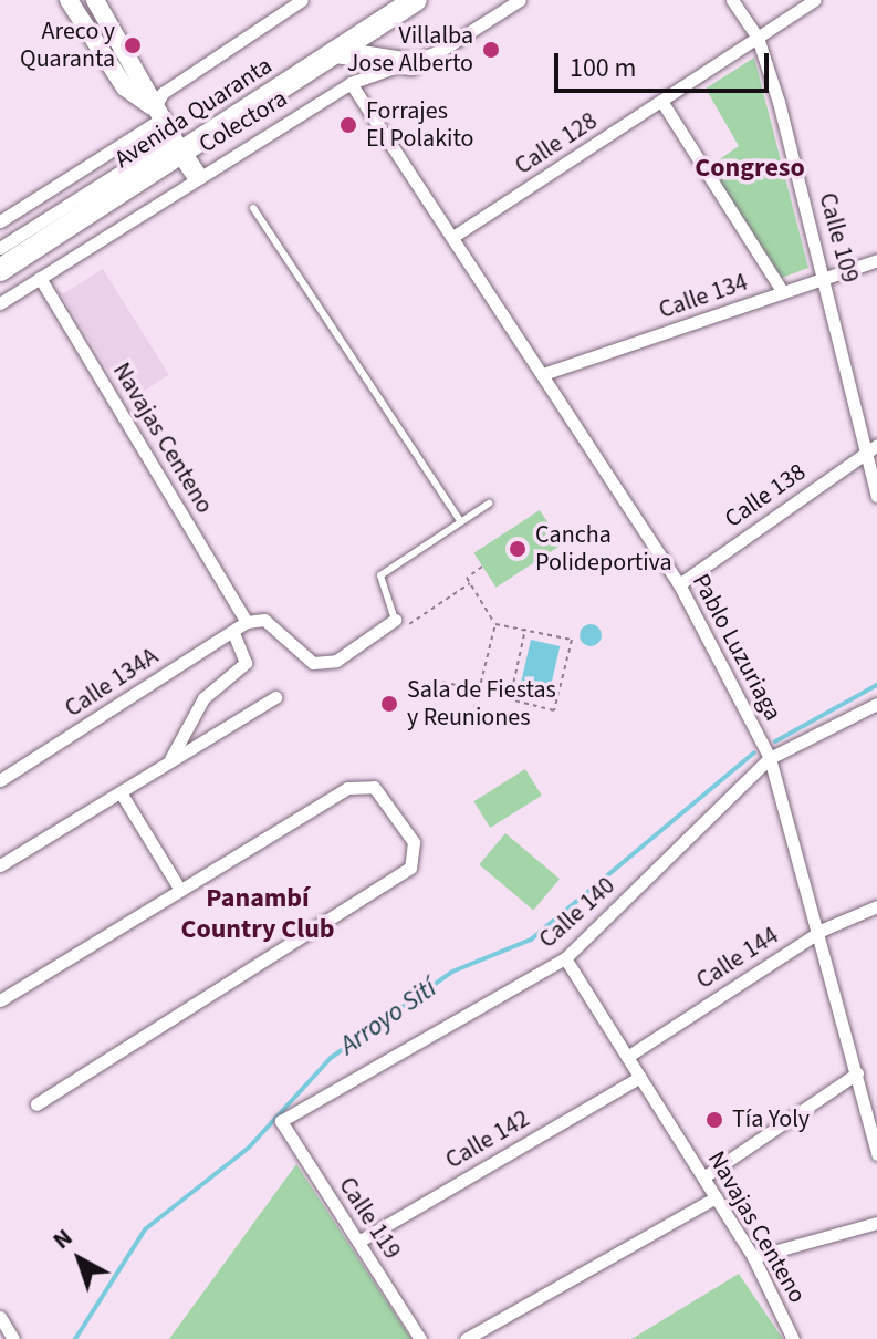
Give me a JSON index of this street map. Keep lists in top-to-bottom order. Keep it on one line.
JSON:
{"streets":{"highway":["Avenida Quaranta"],"street":["Colectora","Calle 128","Calle 109","Calle 134","Navajas Centeno","Calle 138","Pablo Luzuriaga","Calle 134A","Calle 140","Calle 144","Calle 142","Calle 119"]},"crossings":[["Avenida Quaranta","Colectora"],["Colectora","Navajas Centeno"],["Colectora","Pablo Luzuriaga"],["Calle 128","Calle 109"],["Calle 128","Pablo Luzuriaga"],["Calle 109","Calle 134"],["Calle 109","Calle 138"],["Calle 134","Pablo Luzuriaga"],["Navajas Centeno","Calle 134A"],["Navajas Centeno","Calle 140"],["Navajas Centeno","Calle 144"],["Navajas Centeno","Calle 142"],["Calle 138","Pablo Luzuriaga"],["Pablo Luzuriaga","Calle 140"],["Pablo Luzuriaga","Calle 144"],["Calle 140","Calle 119"],["Calle 142","Calle 119"]],"districts":["Congreso","Panambí Country Club"],"water":["Arroyo Sití"],"places":["Areco y Quaranta","Villalba Jose Alberto","Forrajes El Polakito","Cancha Polideportiva","Sala de Fiestas y Reuniones","Tía Yoly"],"scale_bar":"100 m","north":"top left"}
